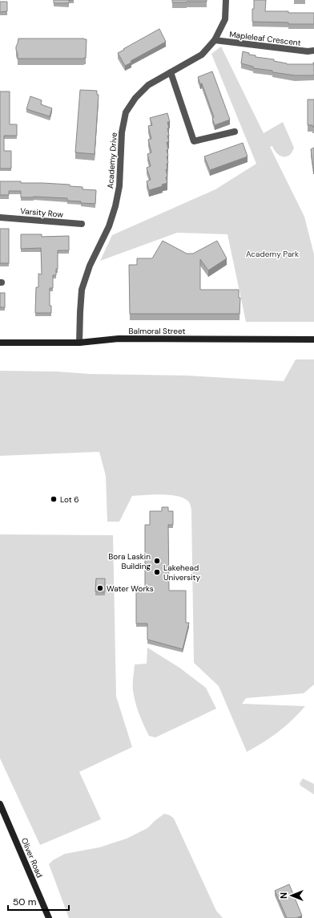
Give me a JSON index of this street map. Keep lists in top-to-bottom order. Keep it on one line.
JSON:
{"streets":{"main road":["Balmoral Street","Oliver Road"],"street":["Mapleleaf Crescent","Academy Drive","Varsity Row"]},"crossings":[["Mapleleaf Crescent","Academy Drive"],["Academy Drive","Balmoral Street"]],"parks":["Academy Park"],"places":["Lot 6","Bora Laskin Building","Lakehead University","Water Works"],"scale_bar":"50 m","north":"left"}
